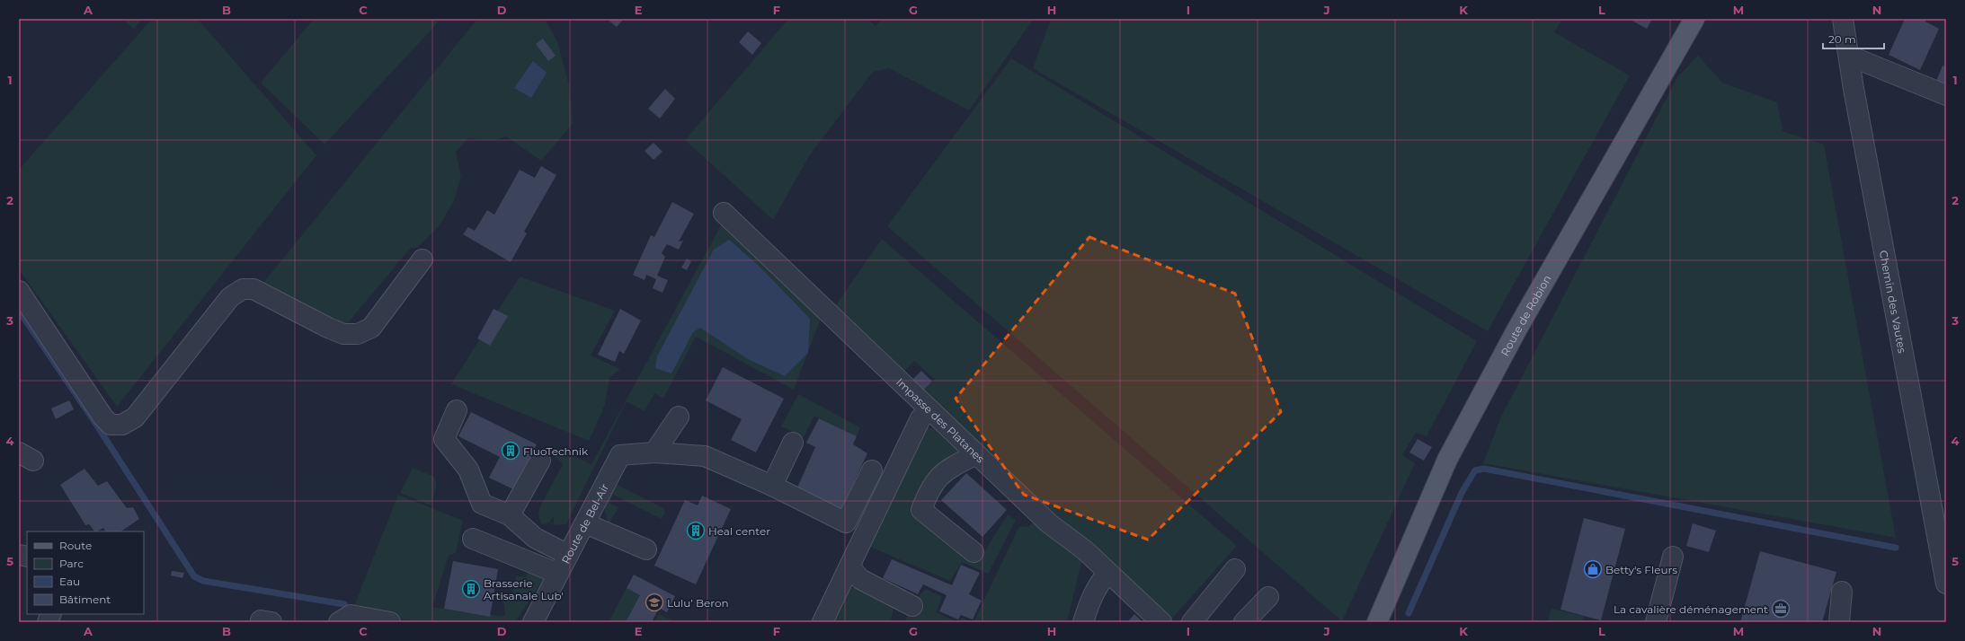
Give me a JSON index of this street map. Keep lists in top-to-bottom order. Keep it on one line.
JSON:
{"streets":{"main road":["Route de Robion"],"street":["Chemin des Vautes","Impasse des Platanes","Route de Bel-Air"]},"places":{"building":["FluoTechnik","Heal center","Brasserie Artisanale Lub'"],"shop":["Betty's Fleurs"],"school or university":["Lulu’ Beron"],"office":["La cavalière déménagement"]},"legend":["Route","Parc","Eau","Bâtiment"],"scale_bar":"20 m","grid":{"columns":["A","B","C","D","E","F","G","H","I","J","K","L","M","N"],"rows":["1","2","3","4","5"]}}
